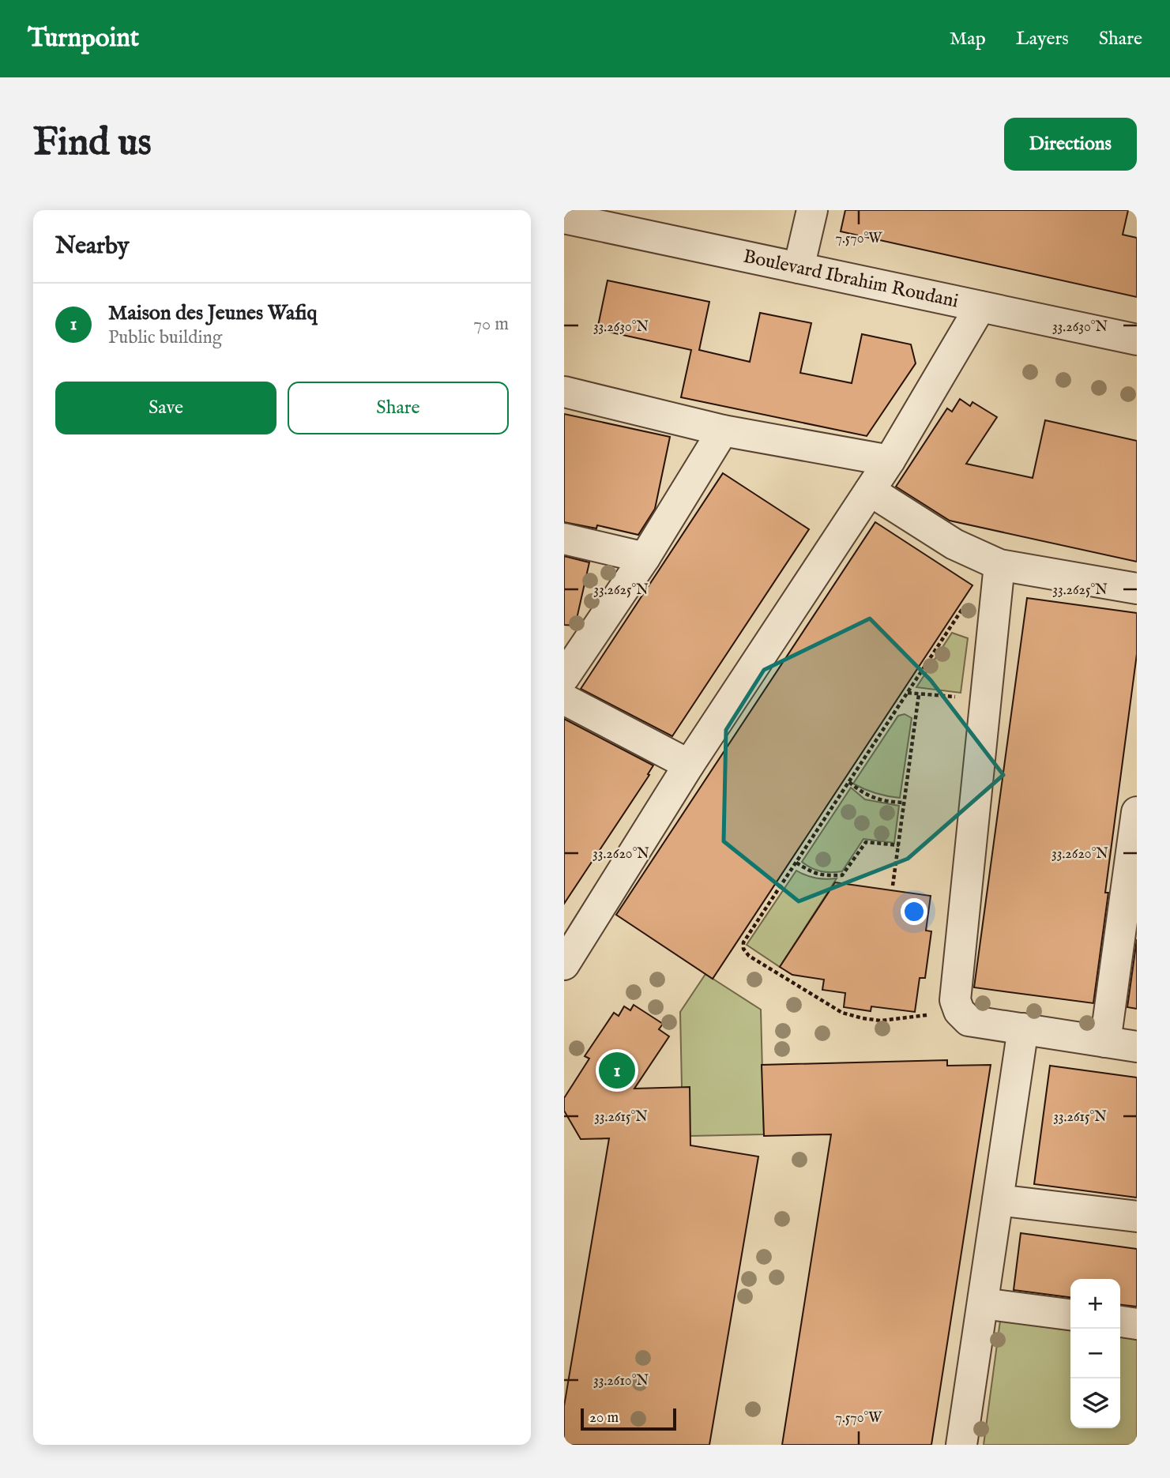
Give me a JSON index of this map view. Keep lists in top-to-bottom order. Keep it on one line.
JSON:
{"streets":{"street":["Boulevard Ibrahim Roudani"]},"scale_bar":"20 m","page":{"header":"Turnpoint","nav":["Map","Layers","Share"],"buttons":["Directions",["Save","Share"]],"title":"Find us","heading":"Nearby","list":[{"mark":"1","name":"Maison des Jeunes Wafiq","note":"Public building","value":"70 m"}],"pins":"1","map_buttons":["+","−"],"scale":"20 m"},"coordinates":["7.570°W","33.2630°N","33.2625°N","33.2620°N","33.2615°N","33.2610°N"]}
